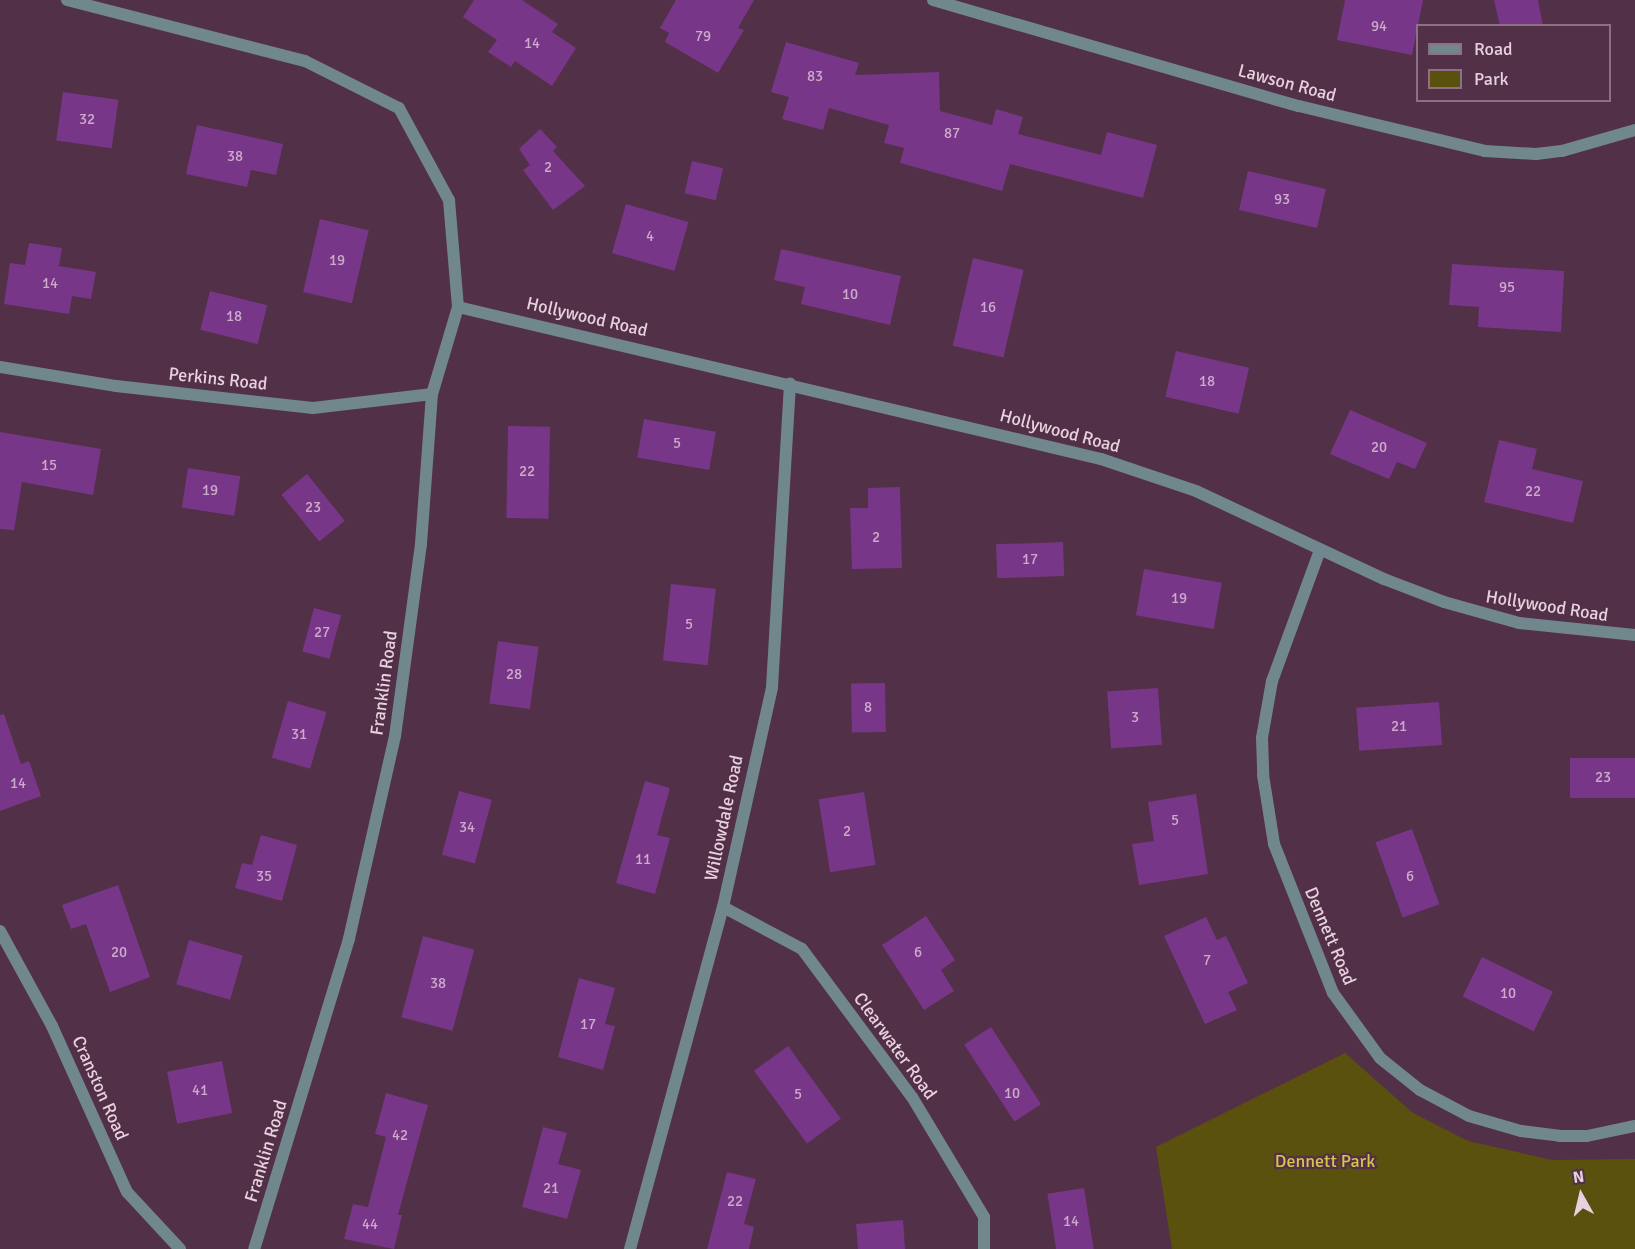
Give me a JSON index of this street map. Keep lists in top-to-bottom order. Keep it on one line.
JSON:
{"streets":{"street":["Lawson Road","Hollywood Road","Perkins Road","Franklin Road","Willowdale Road","Dennett Road","Clearwater Road","Cranston Road"]},"crossings":[["Hollywood Road","Franklin Road"],["Hollywood Road","Willowdale Road"],["Hollywood Road","Dennett Road"],["Perkins Road","Franklin Road"],["Willowdale Road","Clearwater Road"]],"parks":["Dennett Park"],"house_numbers":["94","79","14","83","32","87","38","2","93","4","19","14","95","10","16","18","18","5","20","15","22","19","22","23","2","17","19","5","27","28","8","3","21","31","23","14","5","34","2","11","35","6","20","6","7","38","10","17","41","10","5","42","21","22","14","44"],"legend":["Road","Park"],"north":"top"}
